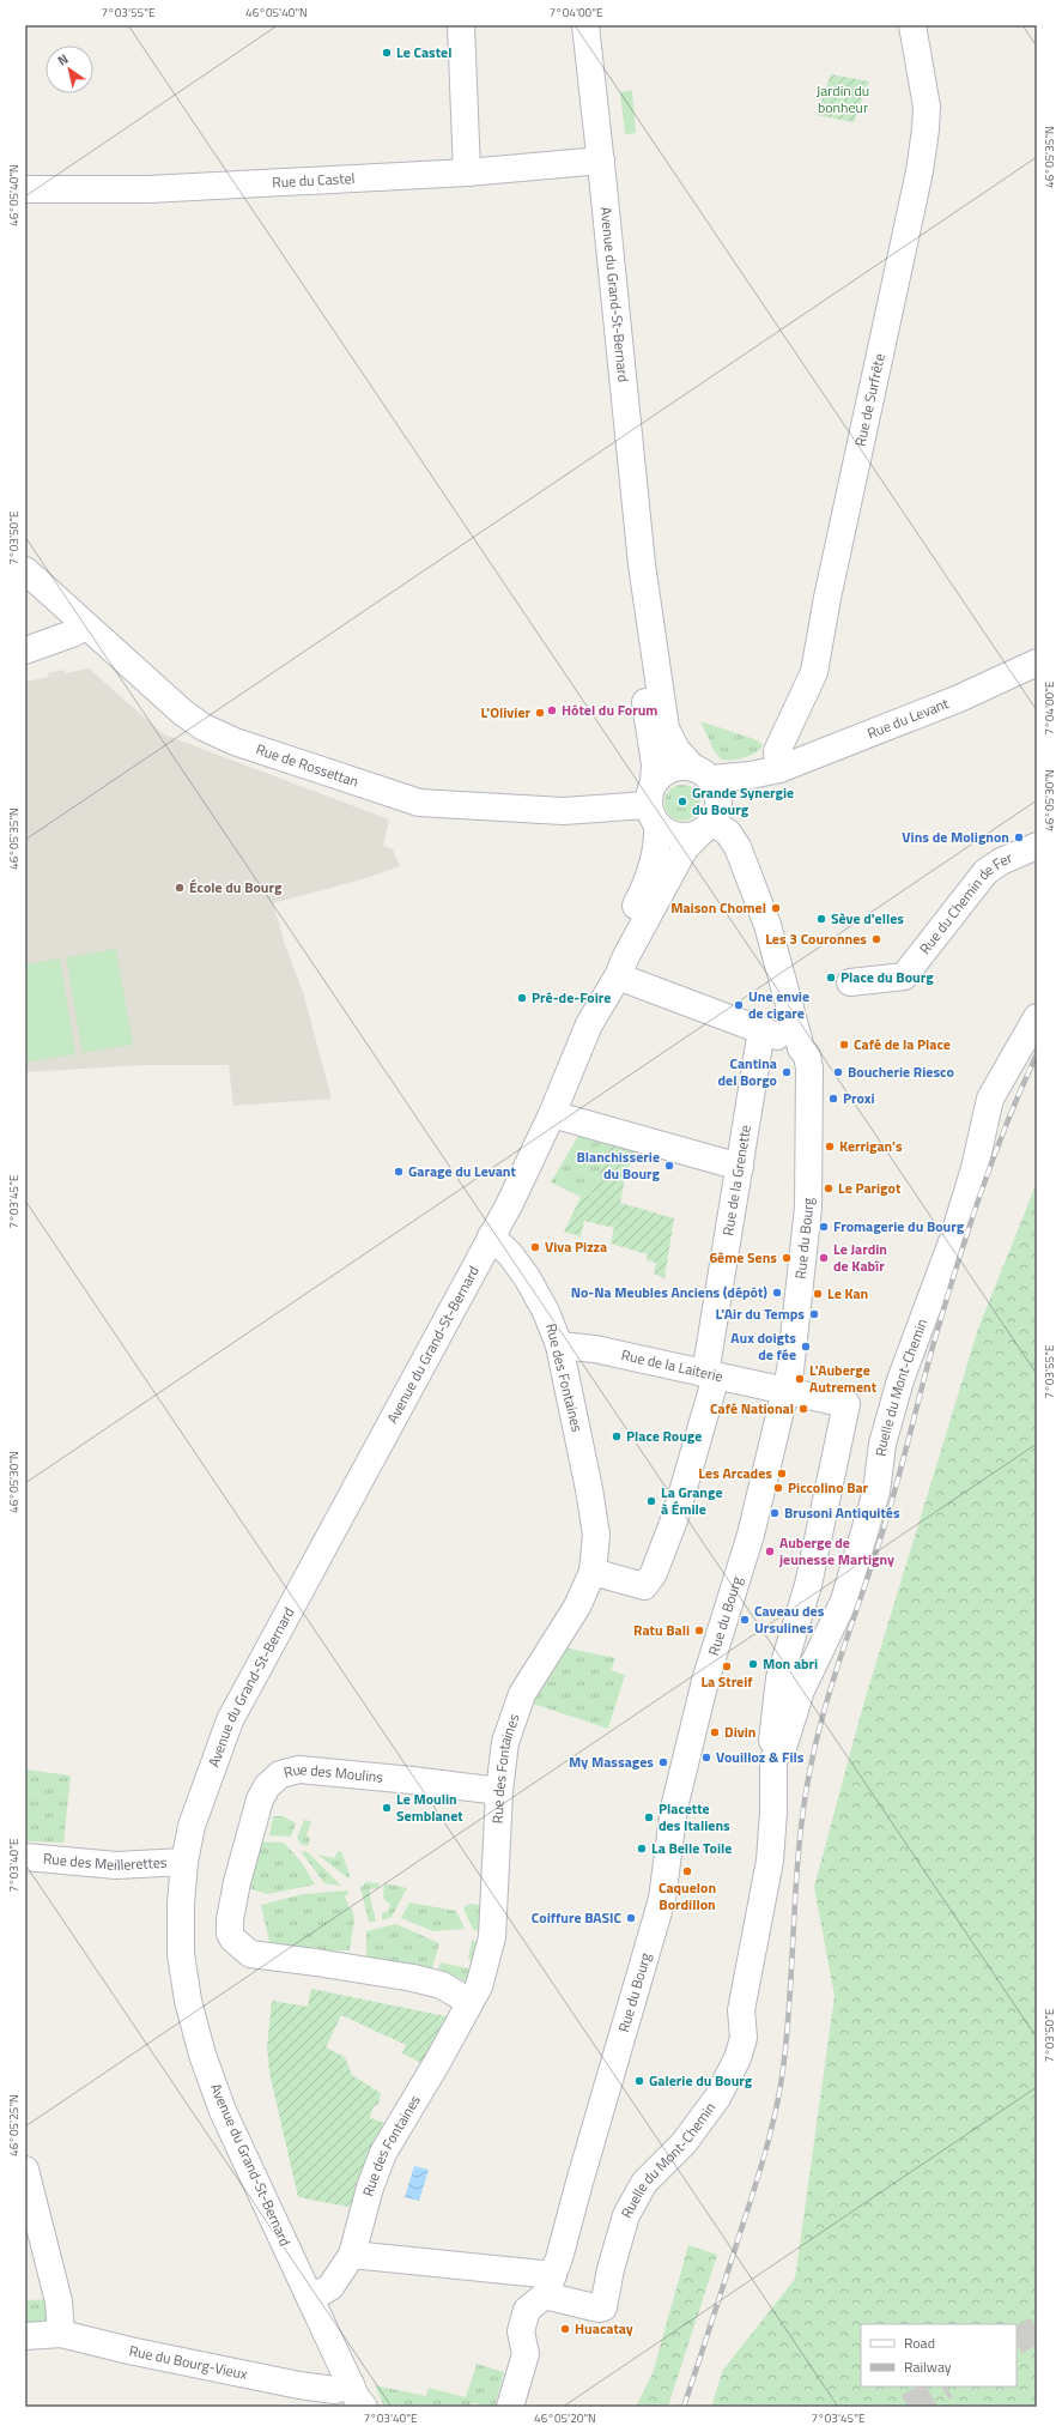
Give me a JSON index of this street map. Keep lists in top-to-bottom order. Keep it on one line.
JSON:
{"streets":{"street":["Rue du Castel","Avenue du Grand-St-Bernard","Rue de Surfrête","Rue du Levant","Rue de Rossettan","Rue du Chemin de Fer","Rue de la Grenette","Rue du Bourg","Rue de la Laiterie","Rue des Fontaines","Ruelle du Mont-Chemin","Rue des Moulins","Rue des Meillerettes","Rue du Bourg-Vieux"]},"crossings":[["Rue du Castel","Avenue du Grand-St-Bernard"],["Avenue du Grand-St-Bernard","Rue du Levant"],["Avenue du Grand-St-Bernard","Rue de Rossettan"],["Avenue du Grand-St-Bernard","Rue du Bourg"],["Avenue du Grand-St-Bernard","Rue des Fontaines"],["Avenue du Grand-St-Bernard","Rue des Meillerettes"],["Avenue du Grand-St-Bernard","Rue du Bourg-Vieux"],["Rue de Surfrête","Rue du Levant"],["Rue du Levant","Rue de Rossettan"],["Rue du Levant","Rue du Bourg"],["Rue de Rossettan","Rue du Bourg"],["Rue de la Grenette","Rue de la Laiterie"],["Rue de la Grenette","Rue des Fontaines"],["Rue du Bourg","Rue de la Laiterie"],["Rue du Bourg","Ruelle du Mont-Chemin"],["Rue de la Laiterie","Rue des Fontaines"],["Rue de la Laiterie","Ruelle du Mont-Chemin"],["Rue des Fontaines","Rue des Moulins"]],"parks":["Jardin du bonheur"],"places":["Le Castel","Hôtel du Forum","L'Olivier","Grande Synergie du Bourg","Vins de Molignon","École du Bourg","Maison Chomel","Sève d'elles","Les 3 Couronnes","Place du Bourg","Pré-de-Foire","Une envie de cigare","Café de la Place","Cantina del Borgo","Boucherie Riesco","Proxi","Kerrigan's","Blanchisserie du Bourg","Garage du Levant","Le Parigot","Fromagerie du Bourg","Viva Pizza","6ème Sens","Le Jardin de Kabîr","No-Na Meubles Anciens (dépôt)","Le Kan","L'Air du Temps","Aux doigts de fée","L'Auberge Autrement","Café National","Place Rouge","Les Arcades","Piccolino Bar","La Grange à Émile","Brusoni Antiquités","Auberge de jeunesse Martigny","Caveau des Ursulines","Ratu Bali","Mon abri","La Streif","Divin","Vouilloz & Fils","My Massages","Le Moulin Semblanet","Placette des Italiens","La Belle Toile","Caquelon Bordillon","Coiffure BASIC","Galerie du Bourg","Huacatay"],"legend":["Road","Railway"],"north":"top left","coordinates":["7°03'55\"E","46°05'40\"N","7°04'00\"E","46°05'35\"N","7°03'50\"E","46°05'30\"N","7°03'45\"E","7°03'40\"E","46°05'25\"N","46°05'20\"N"]}
